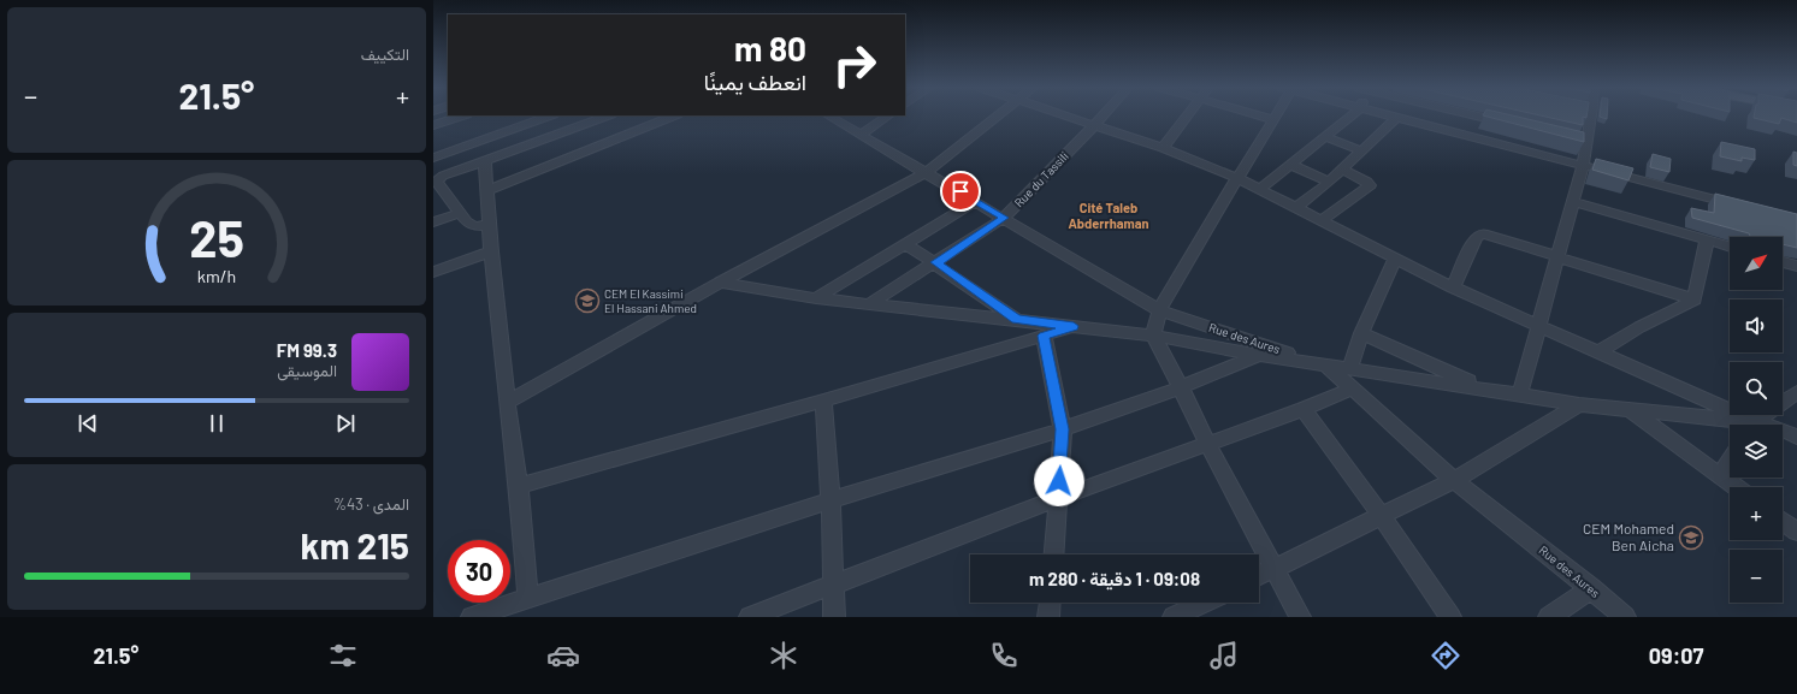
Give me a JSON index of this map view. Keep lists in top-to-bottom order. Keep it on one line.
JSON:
{"streets":{"street":["Rue du Tassili","Rue des Aures"]},"crossings":[["Rue du Tassili","Rue des Aures"]],"districts":["Cité Taleb Abderrhaman"],"places":{"school or university":["CEM El Kassimi El Hassani Ahmed","CEM Mohamed Ben Aicha"]},"north":"top right","page":{"tile":["التكييف",["المدى · 43%","215 km"]],"turn":["80 m","انعطف يمينًا"],"heat":["−","21.5°","+"],"map_buttons":["+","−"],"song":["99.3 FM","الموسيقى"],"limit":"30","trip":"09:08 · 1 دقيقة · 280 m","tabs":["09:07","21.5°"],"gauge":["25","km/h"]}}
